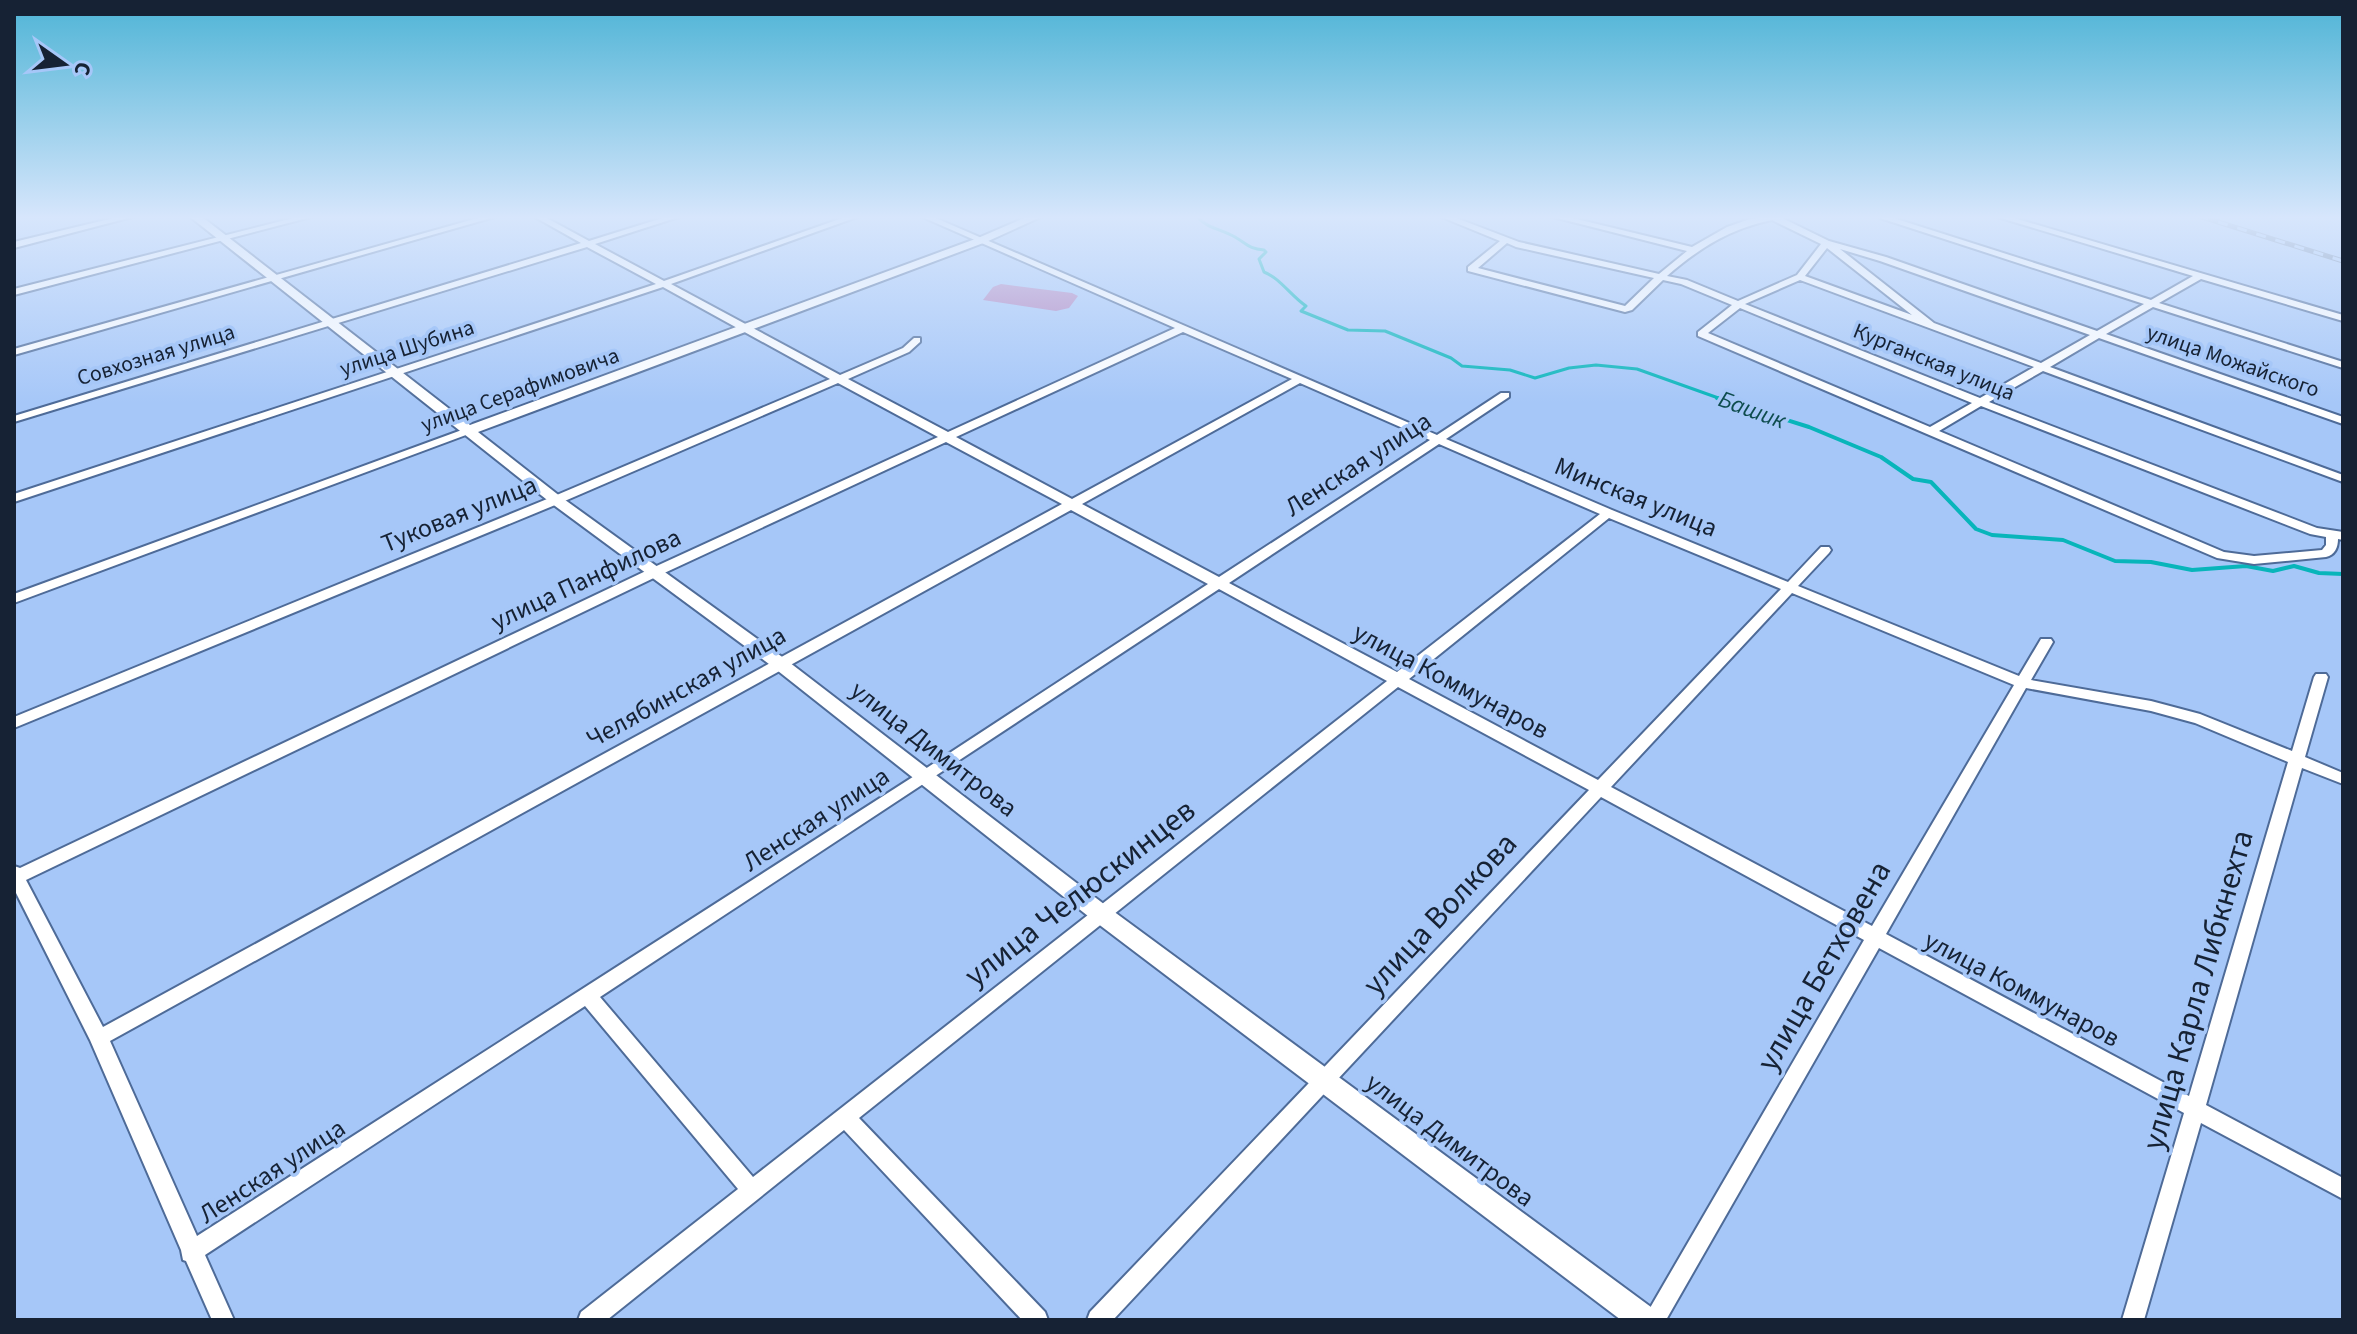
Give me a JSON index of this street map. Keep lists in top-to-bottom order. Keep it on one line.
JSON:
{"streets":{"street":["улица Шубина","Совхозная улица","улица Можайского","Курганская улица","улица Серафимовича","Ленская улица","Минская улица","Туковая улица","улица Панфилова","улица Коммунаров","Челябинская улица","улица Димитрова","улица Челюскинцев","улица Волкова","улица Бетховена","улица Карла Либкнехта"]},"crossings":[["улица Шубина","улица Коммунаров"],["улица Шубина","улица Димитрова"],["Совхозная улица","улица Димитрова"],["улица Серафимовича","улица Коммунаров"],["улица Серафимовича","улица Димитрова"],["Ленская улица","Минская улица"],["Ленская улица","улица Коммунаров"],["Ленская улица","улица Димитрова"],["Минская улица","улица Панфилова"],["Минская улица","Челябинская улица"],["Минская улица","улица Челюскинцев"],["Минская улица","улица Волкова"],["Минская улица","улица Бетховена"],["Минская улица","улица Карла Либкнехта"],["Туковая улица","улица Коммунаров"],["Туковая улица","улица Димитрова"],["улица Панфилова","улица Коммунаров"],["улица Панфилова","улица Димитрова"],["улица Коммунаров","Челябинская улица"],["улица Коммунаров","улица Челюскинцев"],["улица Коммунаров","улица Волкова"],["улица Коммунаров","улица Бетховена"],["улица Коммунаров","улица Карла Либкнехта"],["Челябинская улица","улица Димитрова"],["улица Димитрова","улица Челюскинцев"],["улица Димитрова","улица Волкова"]],"water":["Башик"],"north":"right"}
